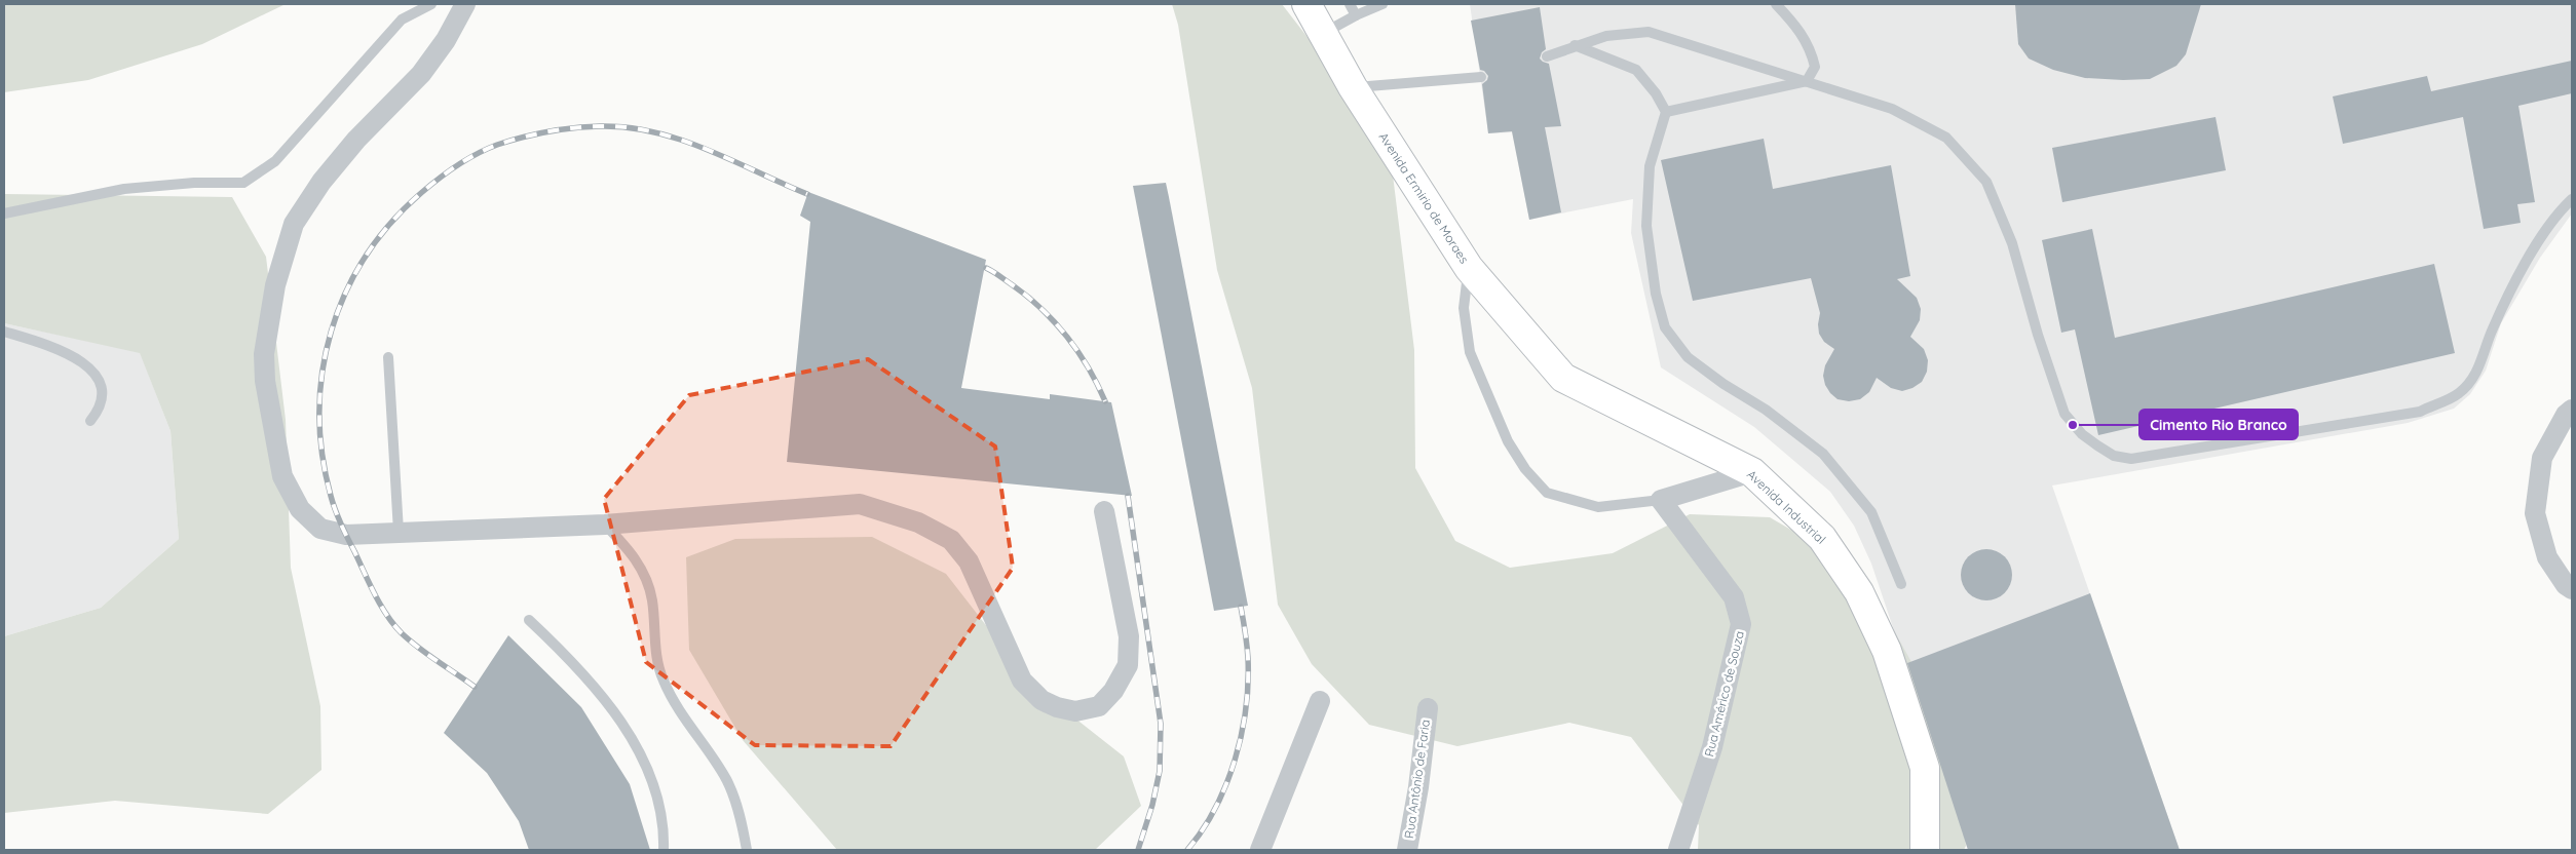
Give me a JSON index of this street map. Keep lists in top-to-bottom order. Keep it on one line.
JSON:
{"streets":{"main road":["Avenida Ermirio de Moraes","Avenida Industrial"],"street":["Rua Américo de Souza","Rua Antônio de Faria"]},"crossings":[["Avenida Ermirio de Moraes","Avenida Industrial"]],"places":["Cimento Rio Branco"]}
